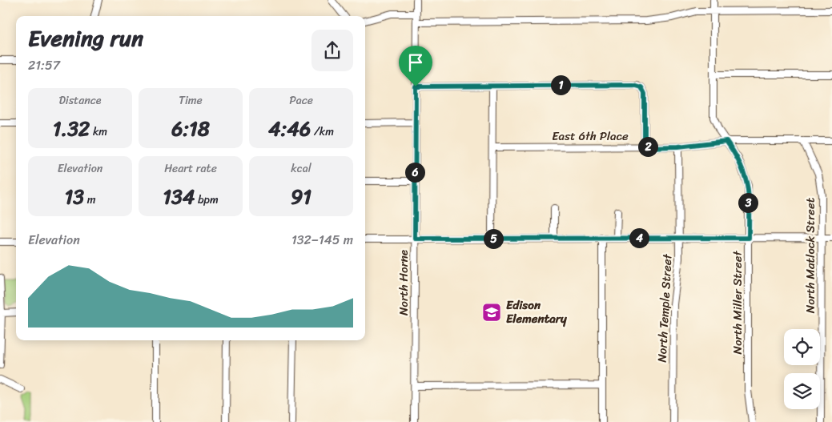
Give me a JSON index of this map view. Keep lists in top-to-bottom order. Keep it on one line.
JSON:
{"streets":{"street":["East 6th Place","North Matlock Street","North Horne","North Miller Street","North Temple Street"]},"crossings":[["East 6th Place","North Matlock Street"],["East 6th Place","North Miller Street"],["East 6th Place","North Temple Street"]],"places":{"school or university":["Edison Elementary"]},"page":{"heading":["Evening run","21:57"],"pins":["1","2","6","3","4","5"],"stats":[["Distance","1.32 km"],["Time","6:18"],["Pace","4:46 /km"],["Elevation","13 m"],["Heart rate","134 bpm"],["kcal","91"]],"chart":["Elevation","132–145 m"]}}
